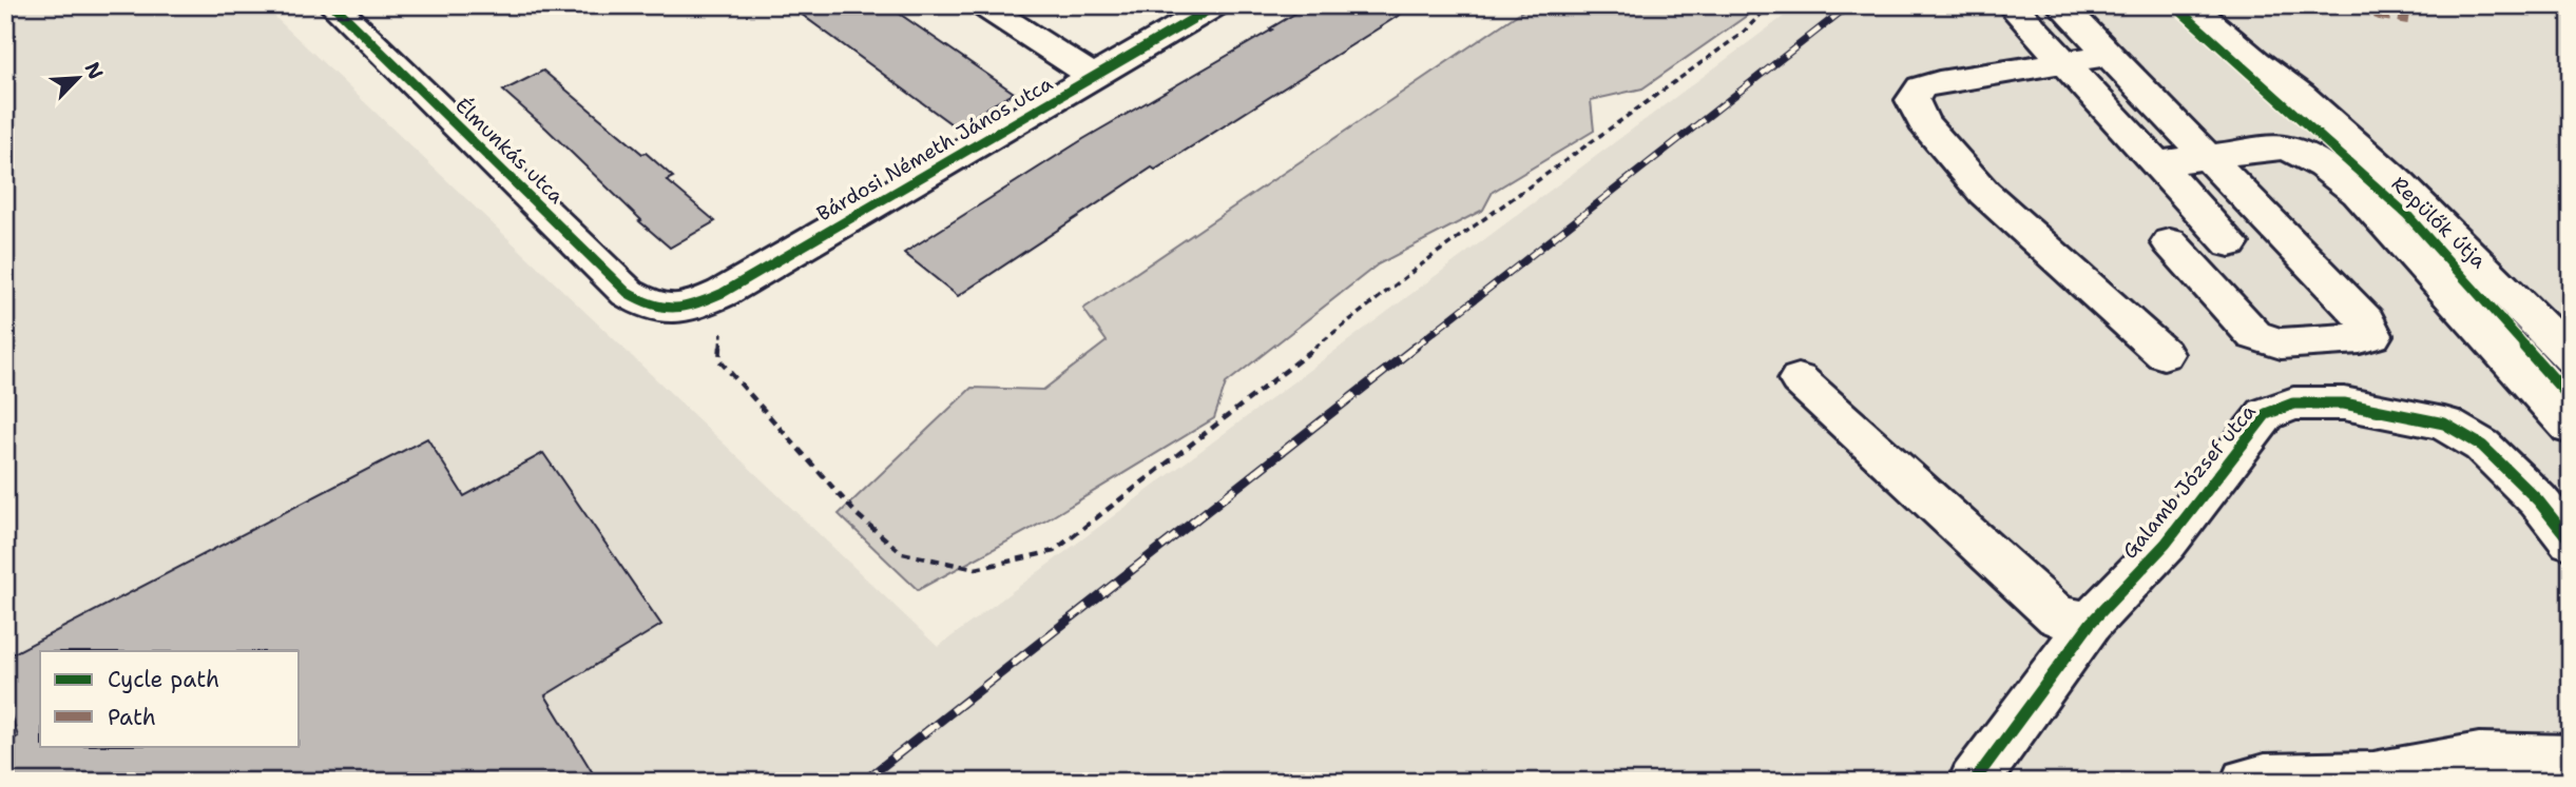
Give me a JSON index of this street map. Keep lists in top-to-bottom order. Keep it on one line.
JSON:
{"streets":{"street":["Bárdosi Németh János utca","Élmunkás utca","Repülők útja","Galamb József utca"]},"crossings":[["Bárdosi Németh János utca","Élmunkás utca"]],"legend":["Cycle path","Path"],"north":"top right"}
